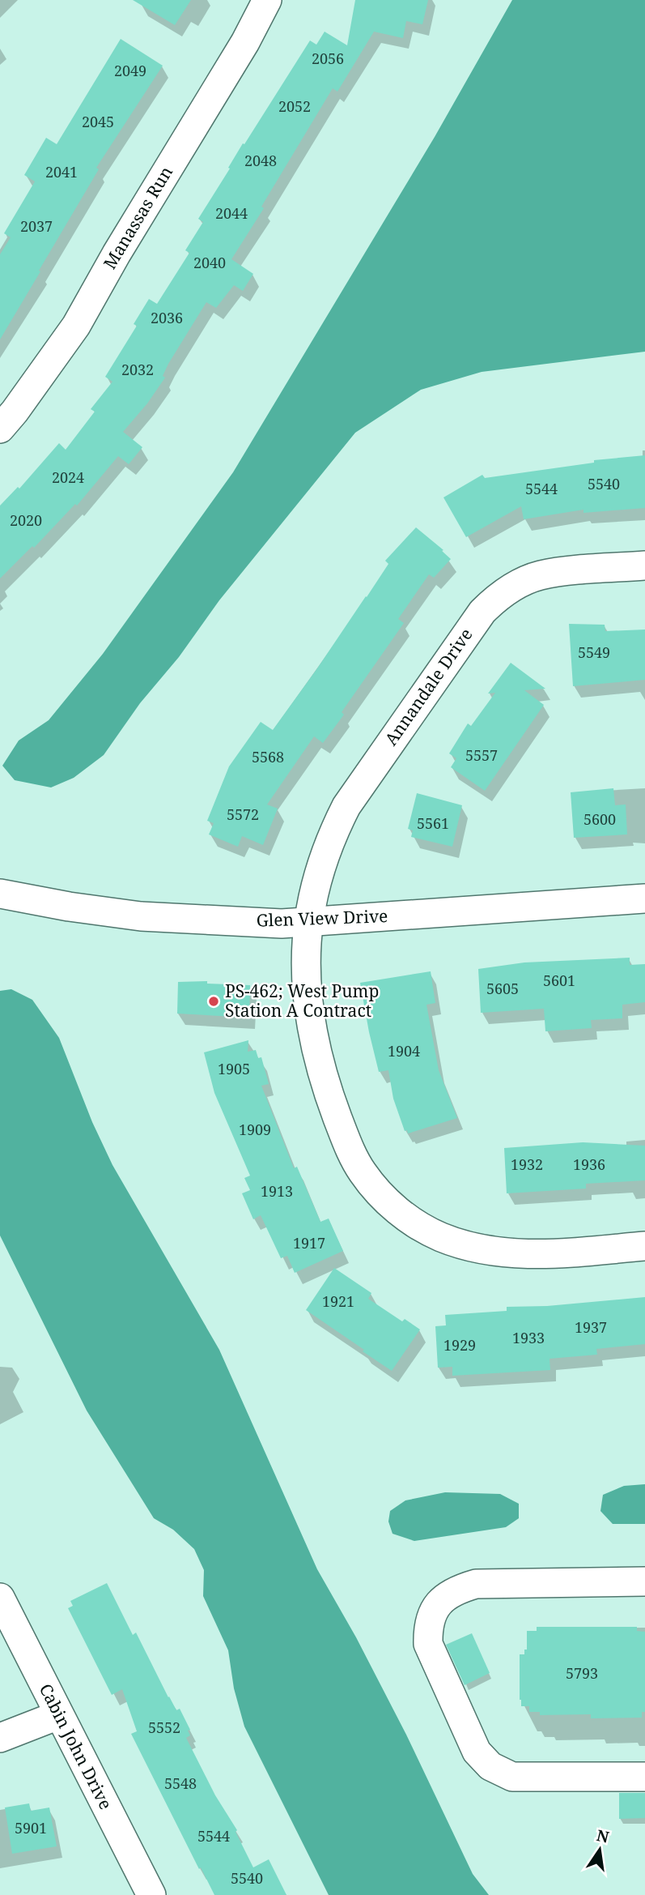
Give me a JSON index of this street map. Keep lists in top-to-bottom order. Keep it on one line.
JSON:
{"streets":{"street":["Manassas Run","Annandale Drive","Glen View Drive","Cabin John Drive"]},"crossings":[["Annandale Drive","Glen View Drive"]],"places":["PS-462; West Pump Station A Contract"],"house_numbers":["2056","2049","2052","2045","2048","2041","2044","2037","2040","2036","2032","2024","5540","5544","2020","5549","5557","5568","5572","5600","5561","5601","5605","1904","1905","1909","1932","1936","1913","1917","1921","1937","1933","1929","5793","5552","5548","5901","5544","5540"],"north":"top"}
